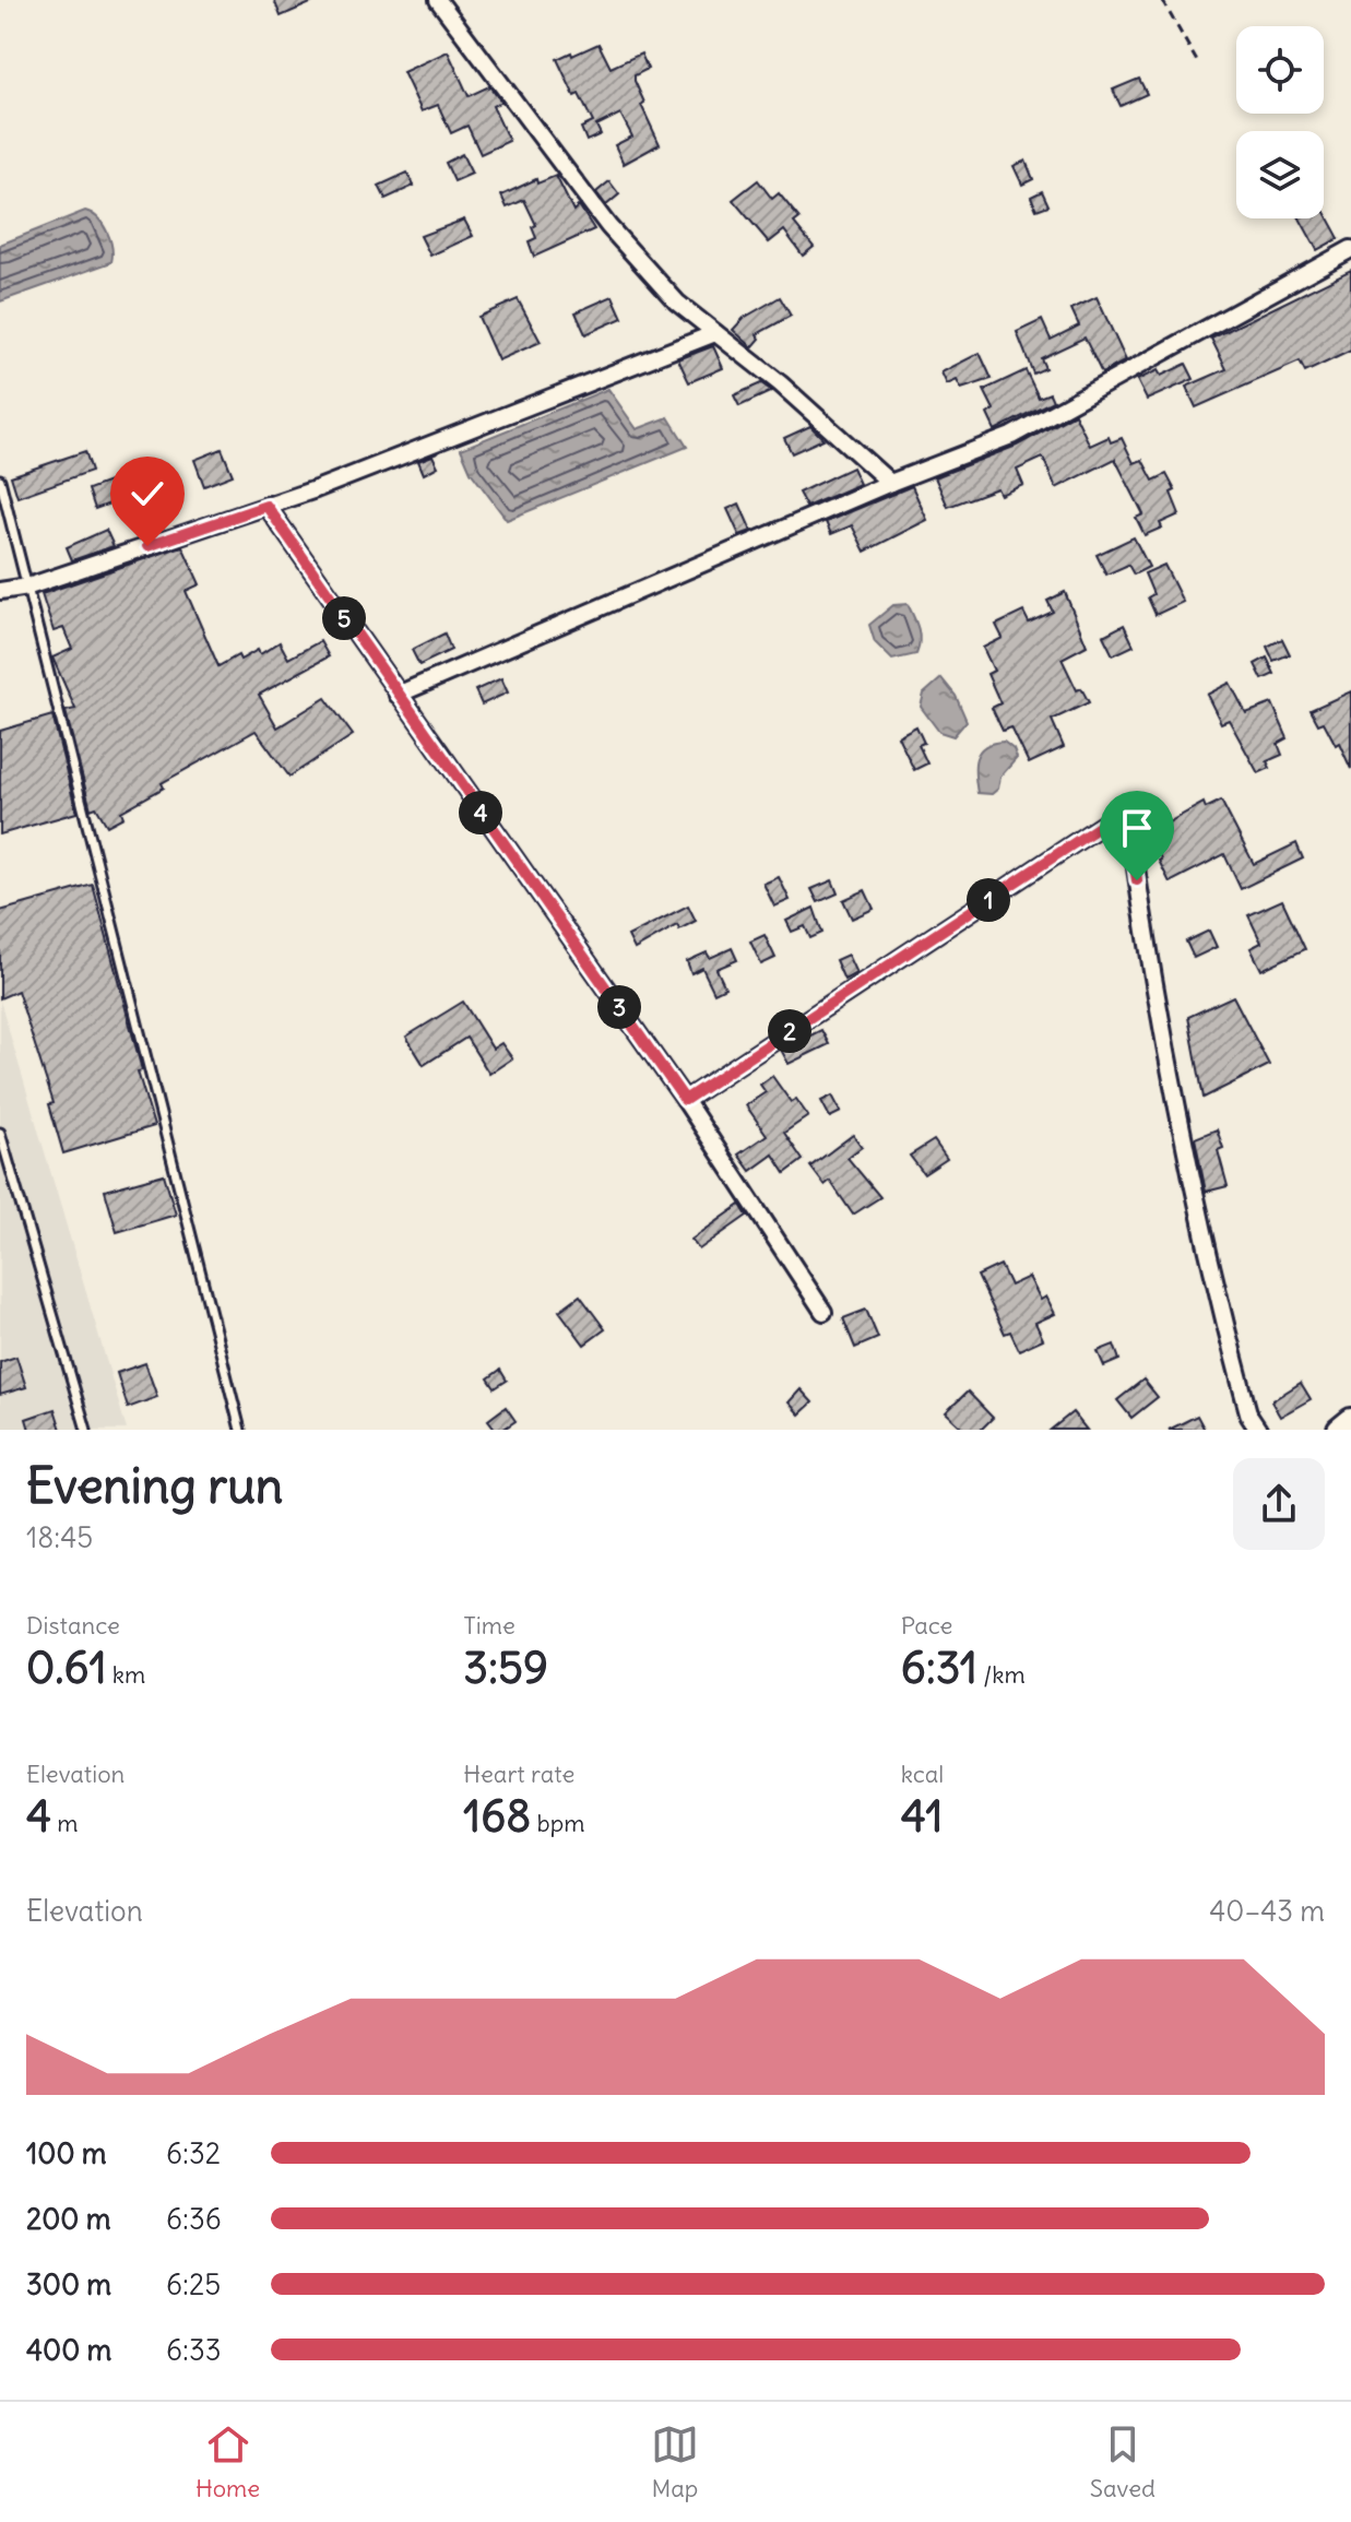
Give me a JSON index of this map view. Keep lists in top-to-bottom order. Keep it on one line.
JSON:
{"page":{"pins":["5","4","1","3","2"],"heading":["Evening run","18:45"],"stats":[["Distance","0.61 km"],["Time","3:59"],["Pace","6:31 /km"],["Elevation","4 m"],["Heart rate","168 bpm"],["kcal","41"]],"chart":["Elevation","40–43 m"],"list":[{"name":"100 m","note":"6:32"},{"name":"200 m","note":"6:36"},{"name":"300 m","note":"6:25"},{"name":"400 m","note":"6:33"}],"tabs":["Home","Map","Saved"]}}
